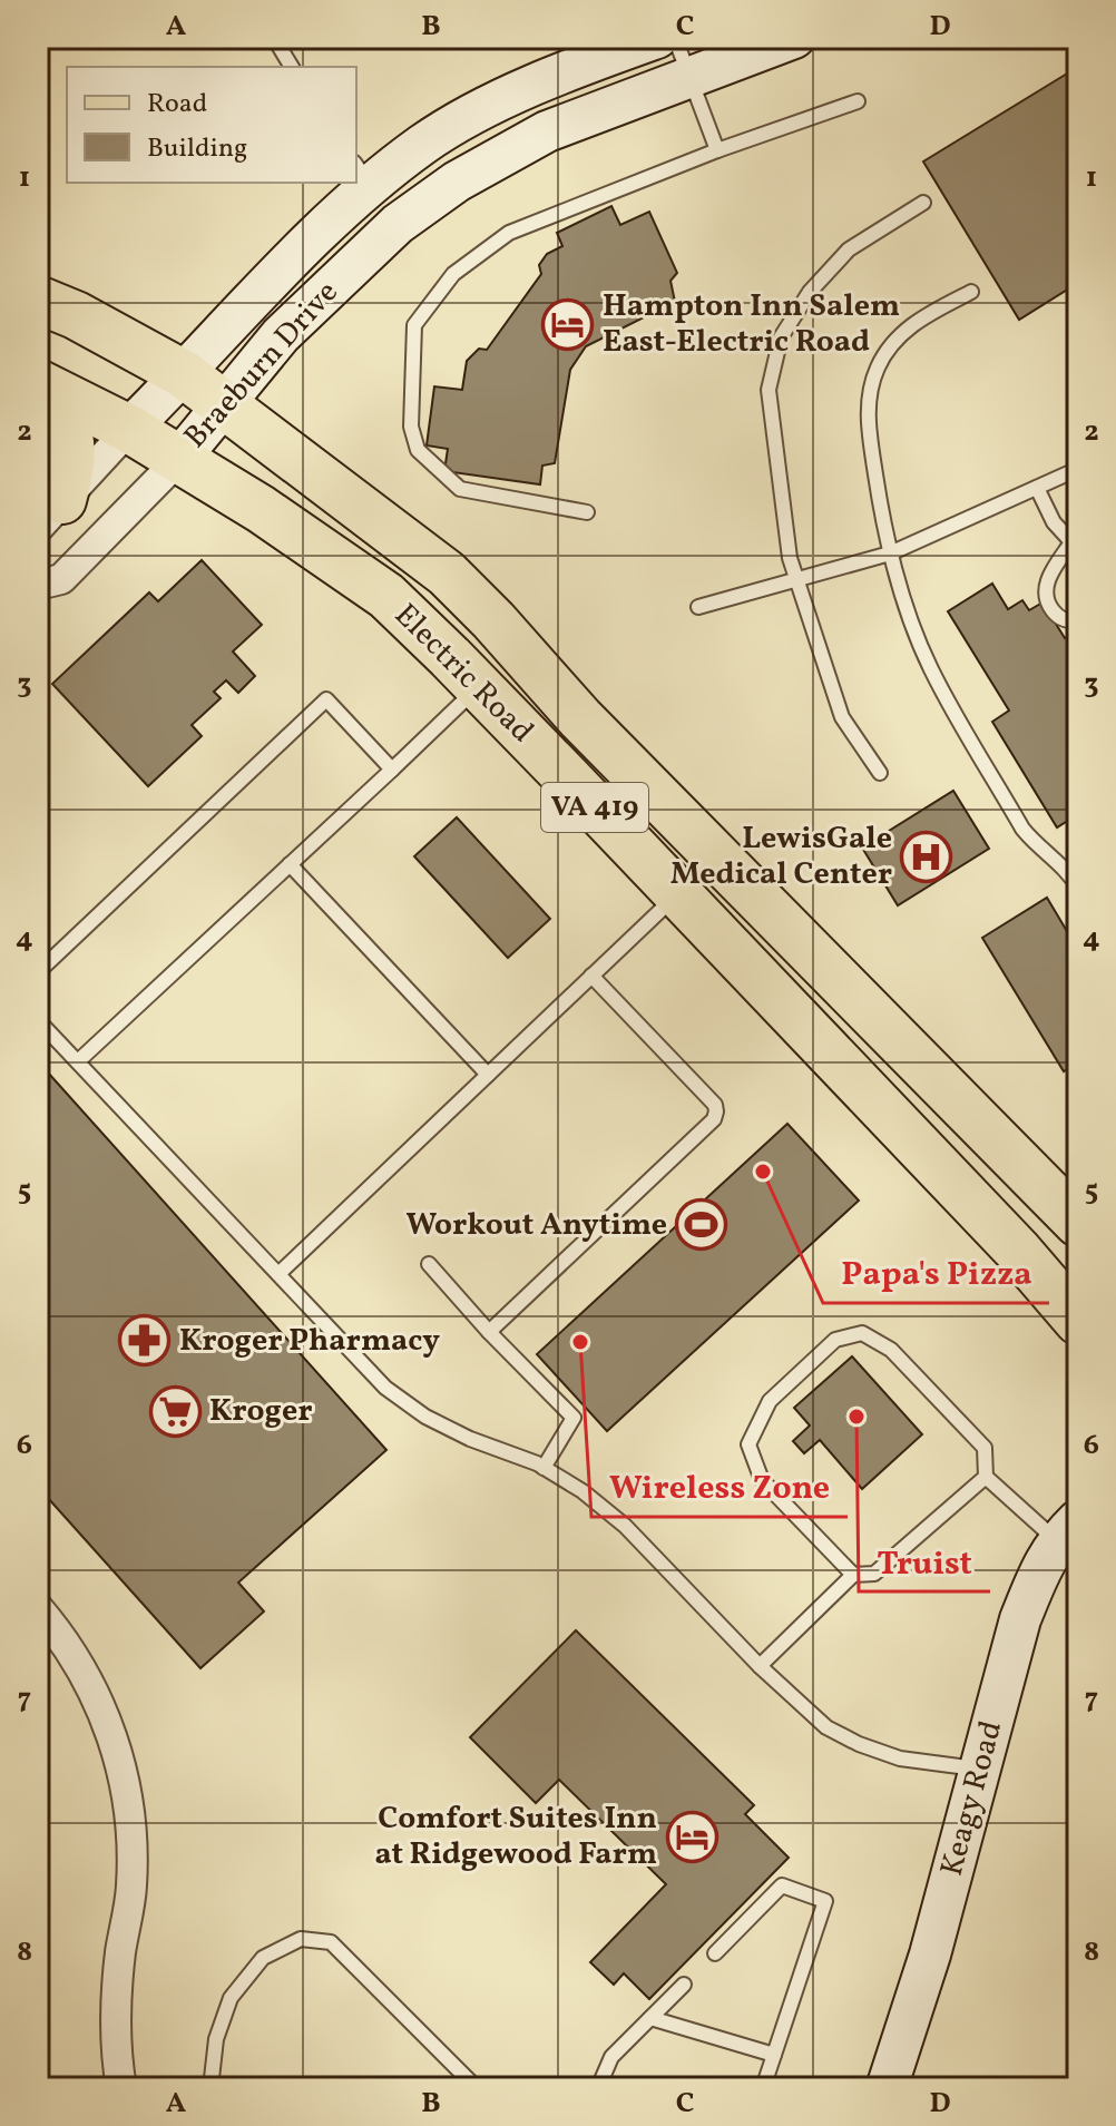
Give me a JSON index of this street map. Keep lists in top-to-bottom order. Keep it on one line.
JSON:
{"streets":{"main road":["Electric Road","VA 419"],"street":["Braeburn Drive","Keagy Road"]},"crossings":[["Braeburn Drive","Electric Road"]],"places":{"hotel":["Hampton Inn Salem East-Electric Road","Comfort Suites Inn at Ridgewood Farm"],"hospital":["LewisGale Medical Center"],"other":["Papa's Pizza","Wireless Zone","Truist"],"sports":["Workout Anytime"],"pharmacy":["Kroger Pharmacy"],"supermarket":["Kroger"]},"legend":["Road","Building"],"grid":{"columns":["A","B","C","D"],"rows":["1","2","3","4","5","6","7","8"]}}
